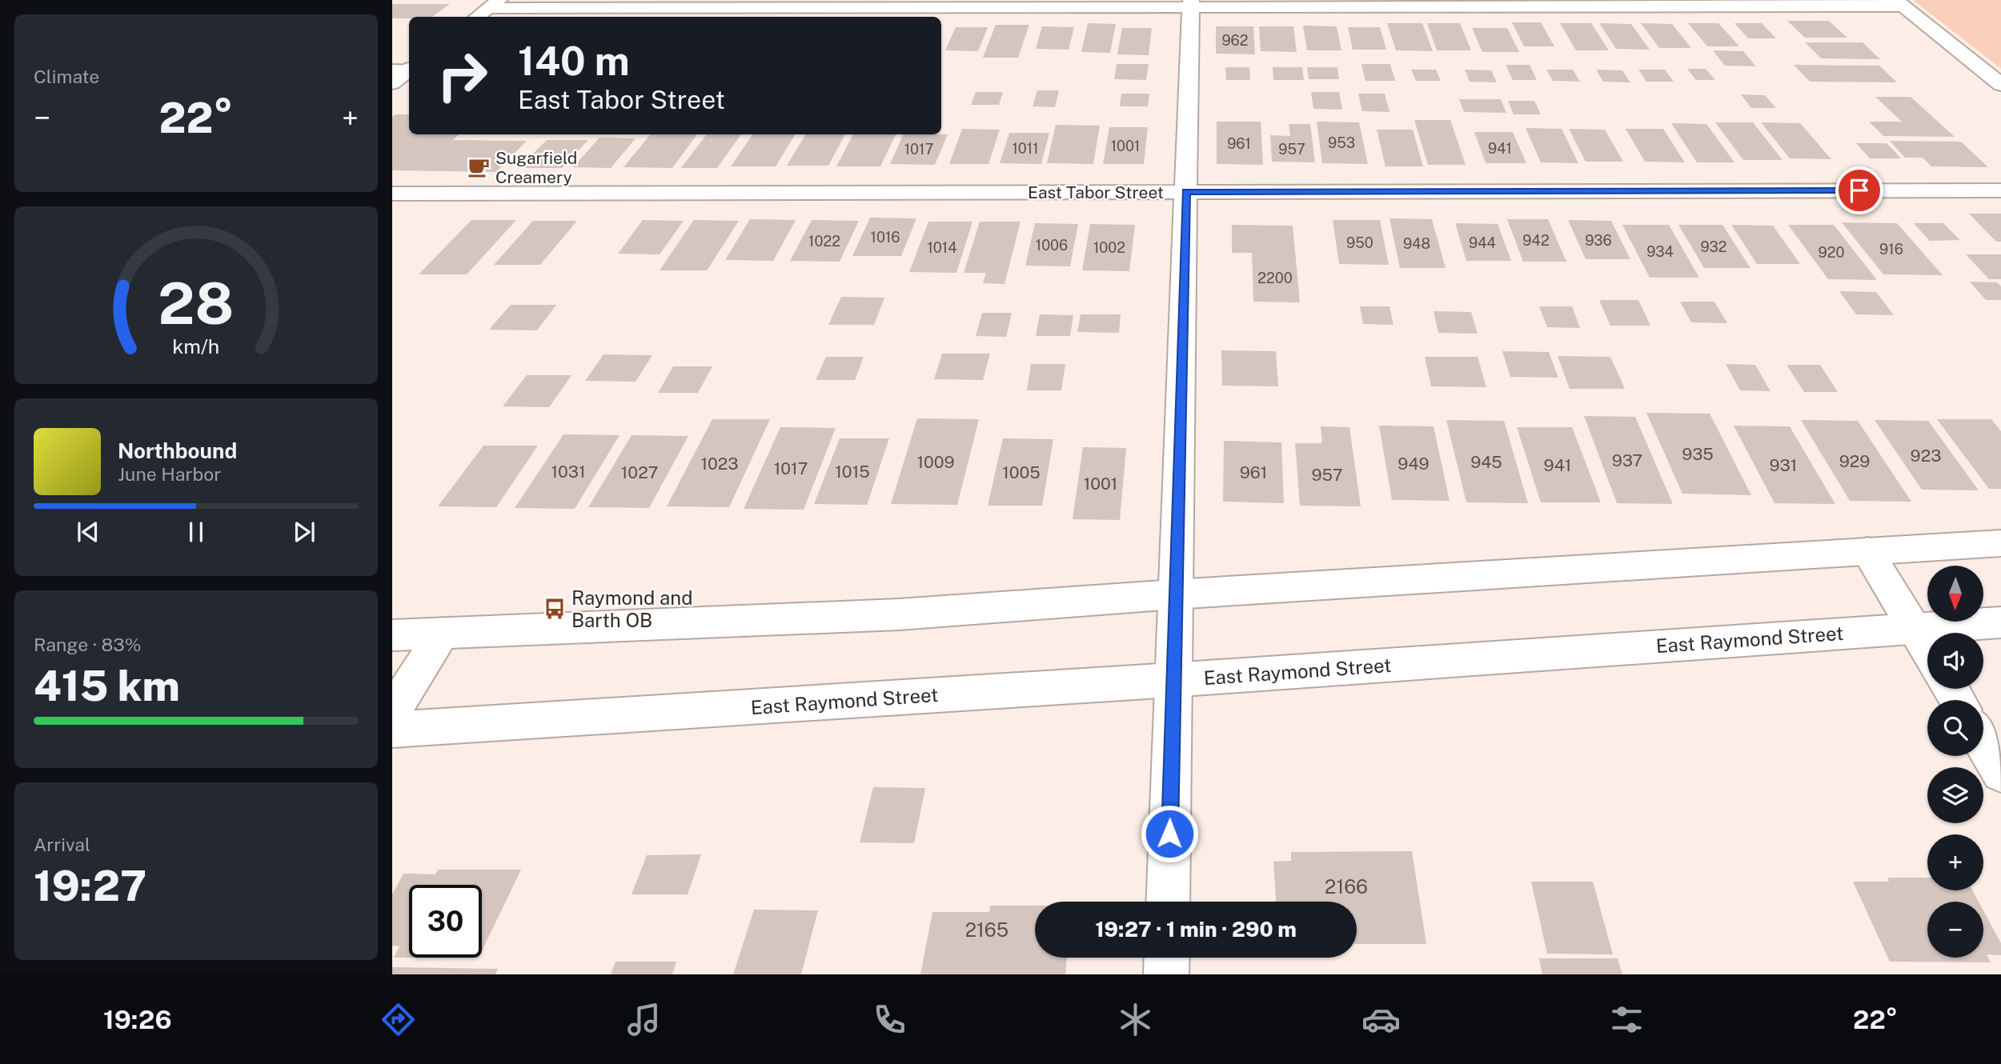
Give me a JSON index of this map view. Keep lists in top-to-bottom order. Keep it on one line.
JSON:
{"streets":{"street":["East Tabor Street","East Raymond Street"]},"places":{"cafe":["Sugarfield Creamery"],"bus stop":["Raymond and Barth OB"]},"house_numbers":["962","953","961","1001","1011","941","1017","957","1016","942","936","1022","950","944","948","1006","932","1014","1002","916","934","920","2200","935","923","937","929","1009","945","1023","949","941","931","1017","1031","1015","1027","1005","961","957","1001","2166","2165"],"north":"bottom","page":{"tile":["Climate",["Range · 83%","415 km"],["Arrival","19:27"]],"turn":["140 m","East Tabor Street"],"heat":["−","22°","+"],"song":["Northbound","June Harbor"],"map_buttons":["+","−"],"limit":"30","trip":"19:27 · 1 min · 290 m","tabs":["19:26","22°"],"gauge":["28","km/h"]}}
